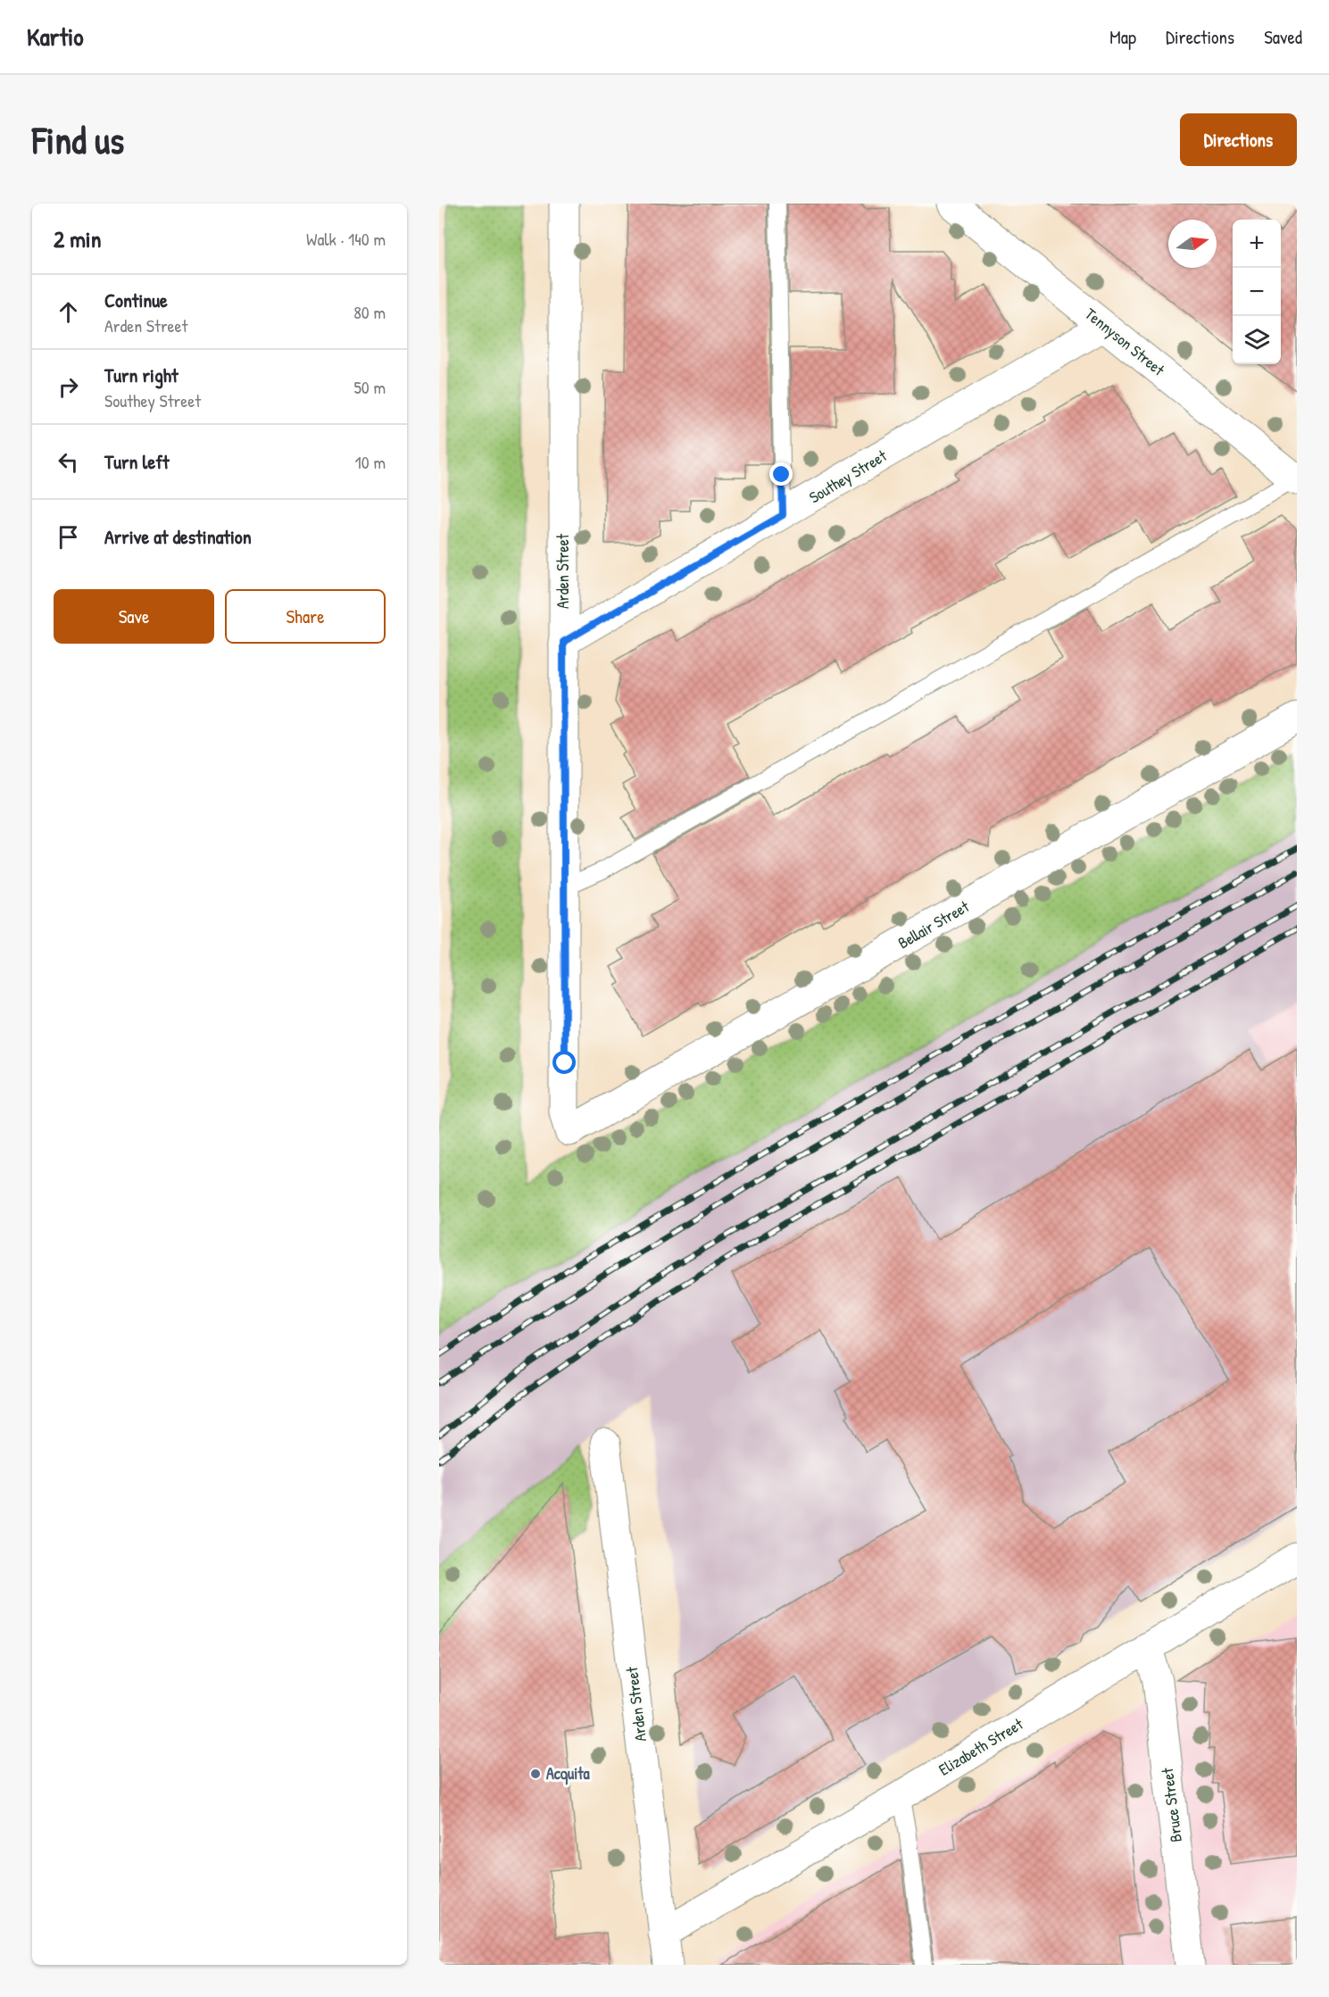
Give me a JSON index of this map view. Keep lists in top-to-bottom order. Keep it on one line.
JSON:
{"streets":{"street":["Tennyson Street","Southey Street","Arden Street","Bellair Street","Elizabeth Street","Bruce Street"]},"crossings":[["Tennyson Street","Southey Street"],["Southey Street","Arden Street"],["Arden Street","Bellair Street"],["Arden Street","Elizabeth Street"],["Elizabeth Street","Bruce Street"]],"places":["Acquita"],"north":"right","page":{"header":"Kartio","nav":["Map","Directions","Saved"],"buttons":["Directions",["Save","Share"]],"title":"Find us","heading":["2 min","Walk · 140 m"],"map_buttons":["+","−"],"list":[["Continue","Arden Street","80 m"],["Turn right","Southey Street","50 m"],["Turn left","10 m"],"Arrive at destination"]}}
